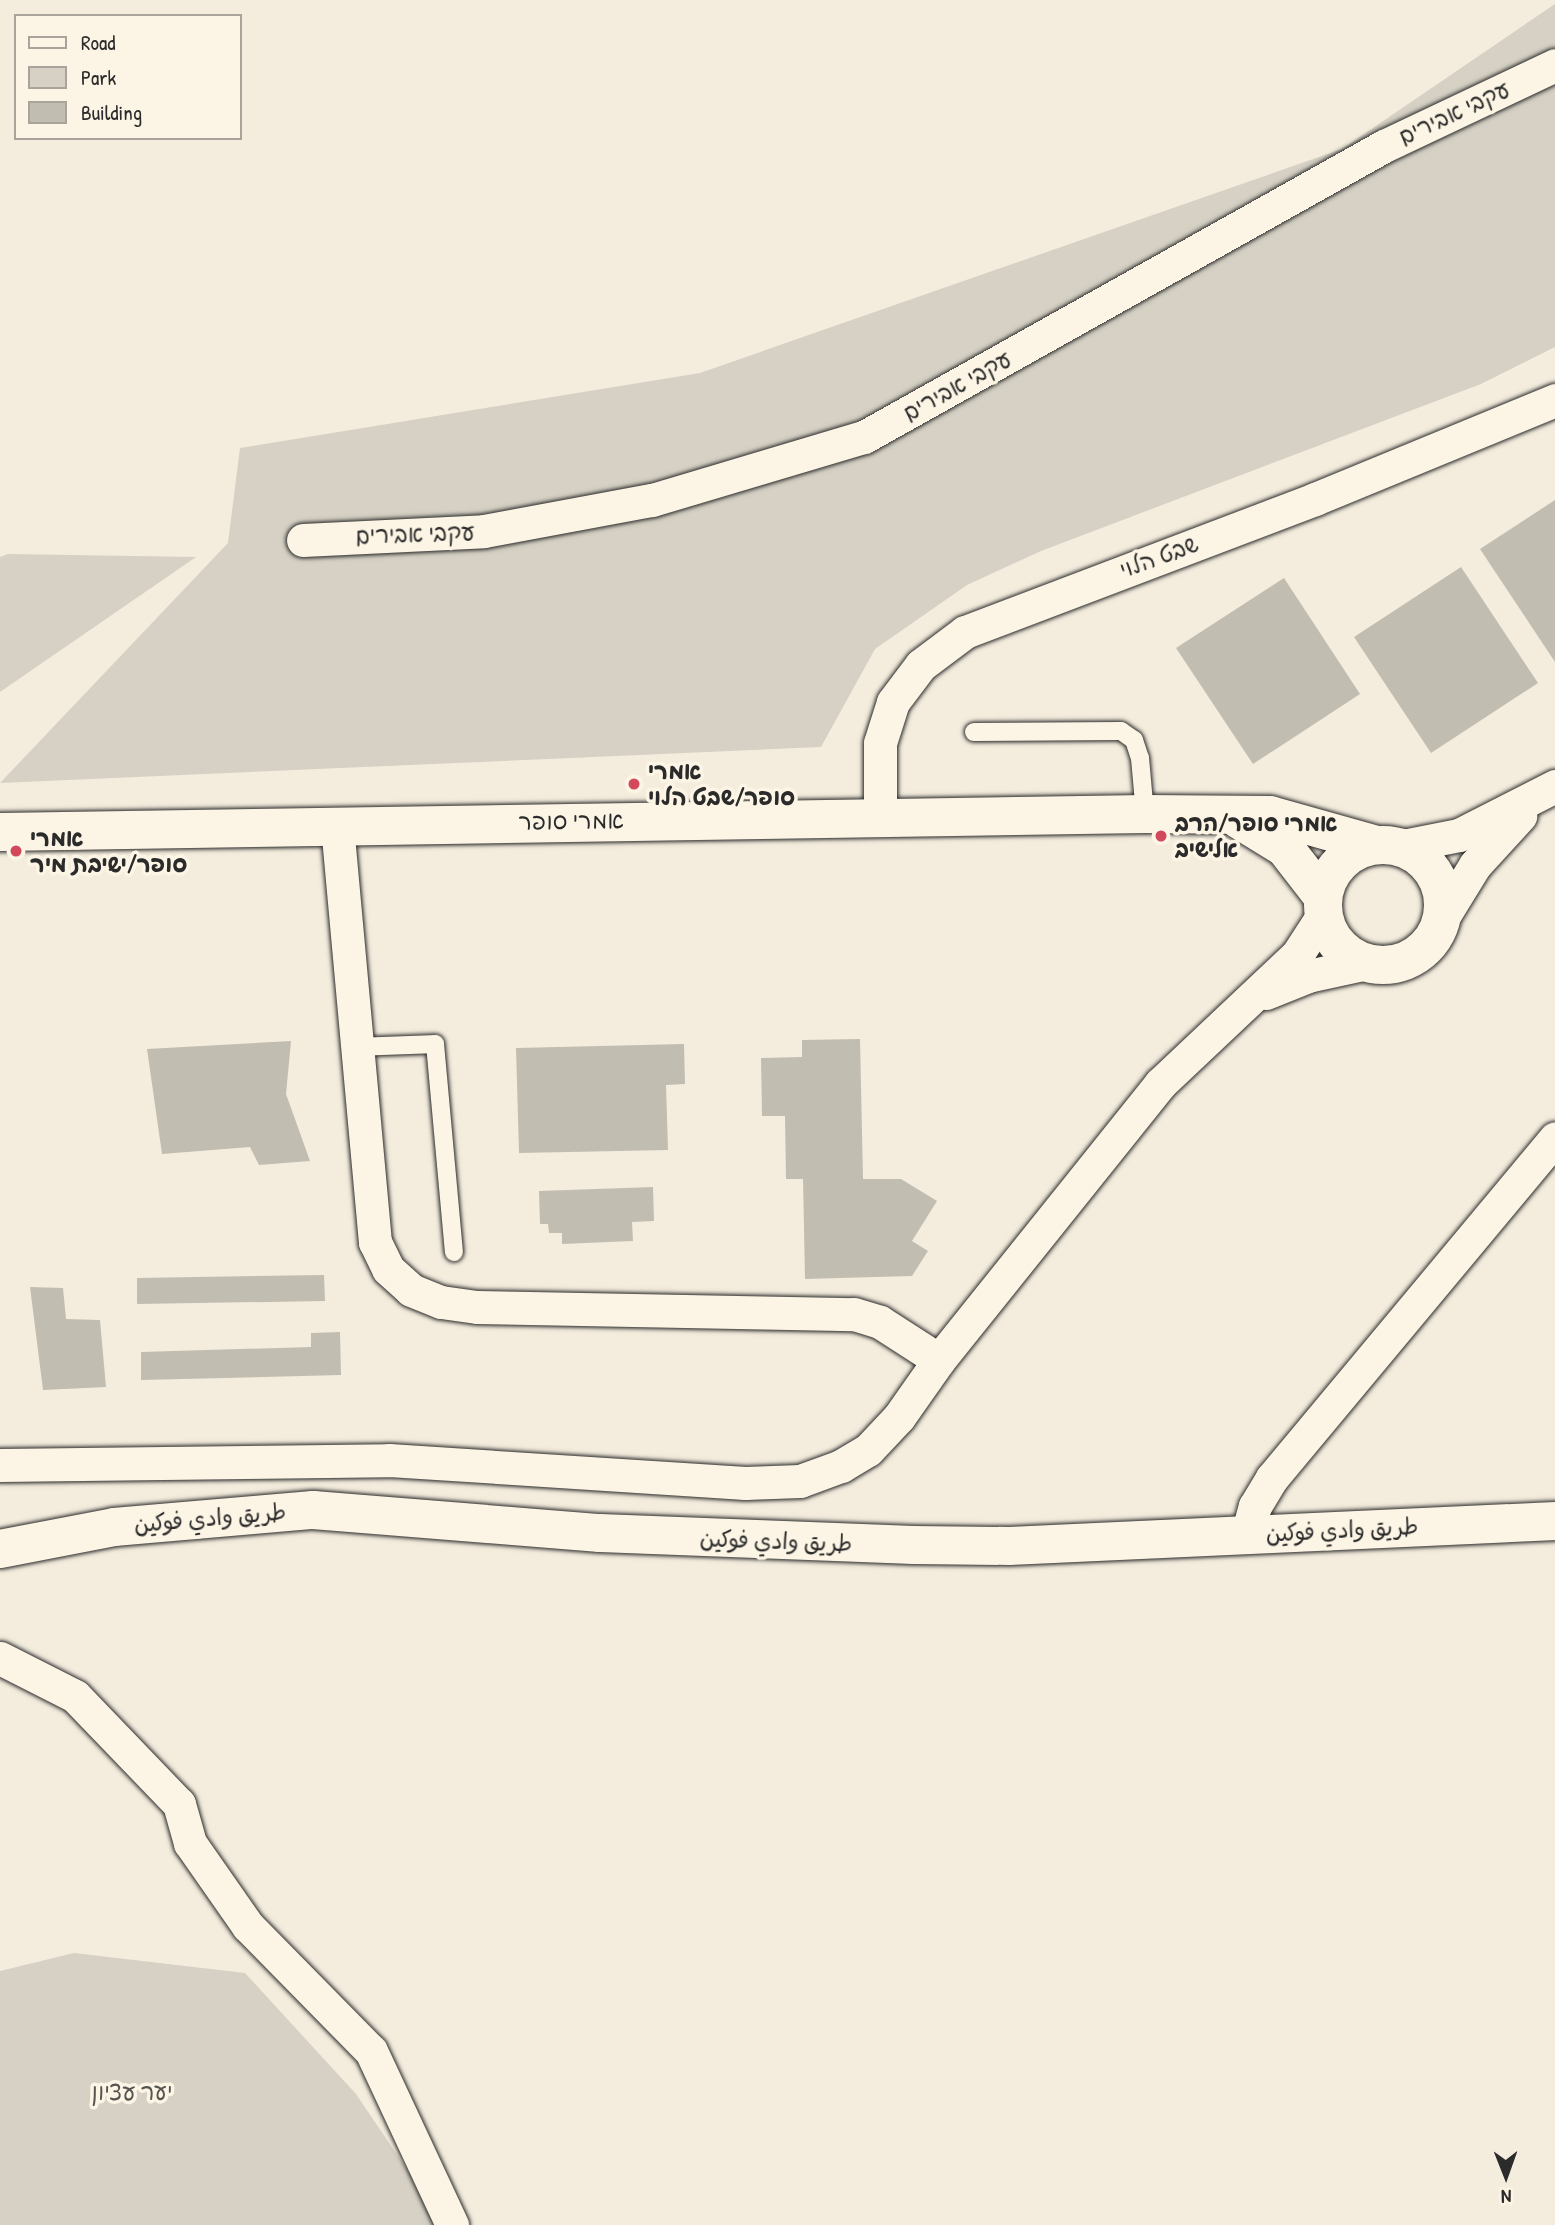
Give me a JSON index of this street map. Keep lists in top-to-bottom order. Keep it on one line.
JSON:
{"streets":{"street":["עקבי אבירים","שבט הלוי","אמרי סופר","طريق وادي فوکين"]},"crossings":[["שבט הלוי","אמרי סופר"]],"parks":["יער עציון"],"places":["אמרי סופר/שבט הלוי","אמרי סופר/הרב אלישיב","אמרי סופר/ישיבת מיר"],"legend":["Road","Park","Building"],"north":"bottom"}
